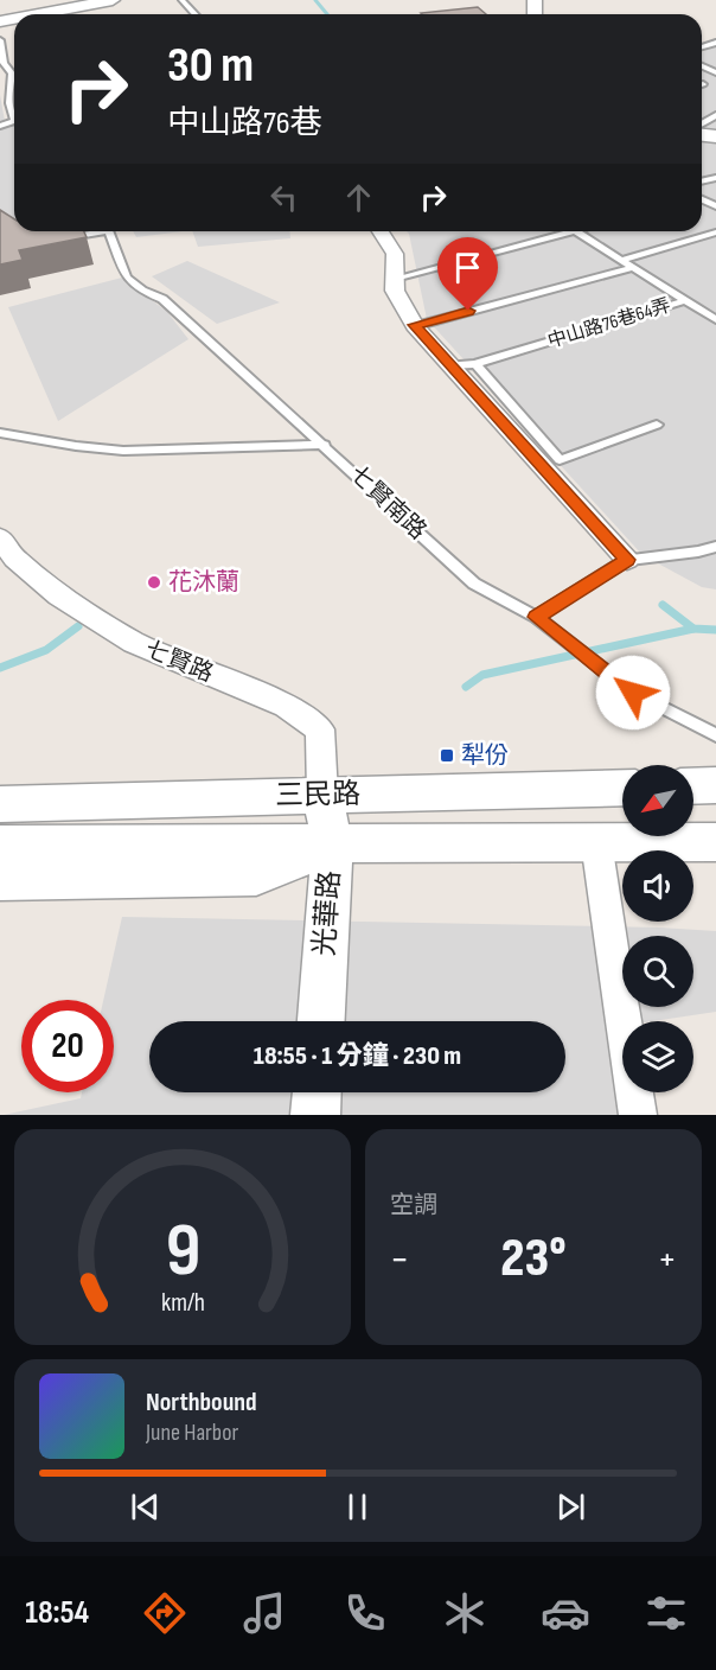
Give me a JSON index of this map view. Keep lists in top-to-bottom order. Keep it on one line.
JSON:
{"streets":{"street":["七賢路","三民路","光華路"],"lane":["中山路76巷64弄","七賢南路"]},"crossings":[["七賢路","三民路"],["七賢路","光華路"],["三民路","光華路"]],"places":{"other":["花沐蘭"],"transit":["犁份"]},"north":"bottom left","page":{"turn":["30 m","中山路76巷"],"limit":"20","trip":"18:55 · 1 分鐘 · 230 m","tile":"空調","heat":["−","23°","+"],"song":["Northbound","June Harbor"],"tabs":"18:54","gauge":["9","km/h"]}}
